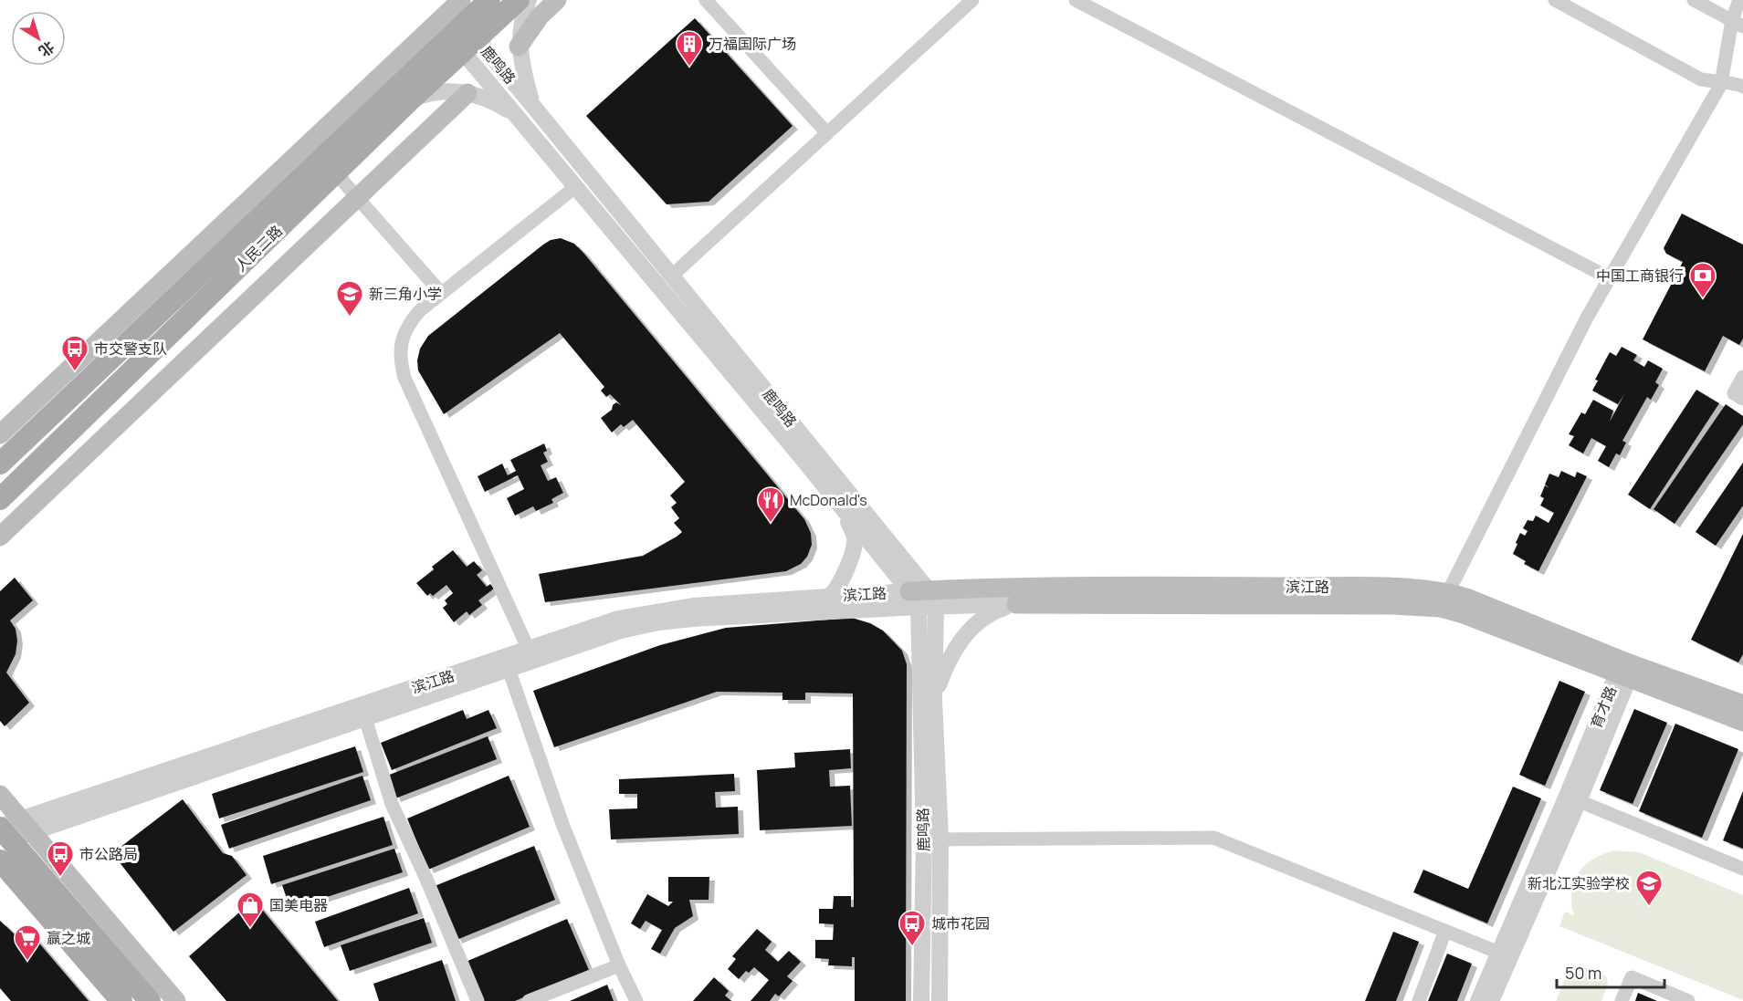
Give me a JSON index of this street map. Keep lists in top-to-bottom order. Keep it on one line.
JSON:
{"streets":{"main road":["人民二路","滨江路"],"street":["鹿鸣路","育才路"]},"crossings":[["鹿鸣路","人民二路"],["鹿鸣路","滨江路"],["滨江路","育才路"]],"places":{"building":["万福国际广场"],"bank":["中国工商银行"],"school or university":["新三角小学","新北江实验学校"],"bus stop":["市交警支队","市公路局","城市花园"],"restaurant":["McDonald's"],"shop":["国美电器"],"supermarket":["赢之城"]},"scale_bar":"50 m","north":"bottom right"}
